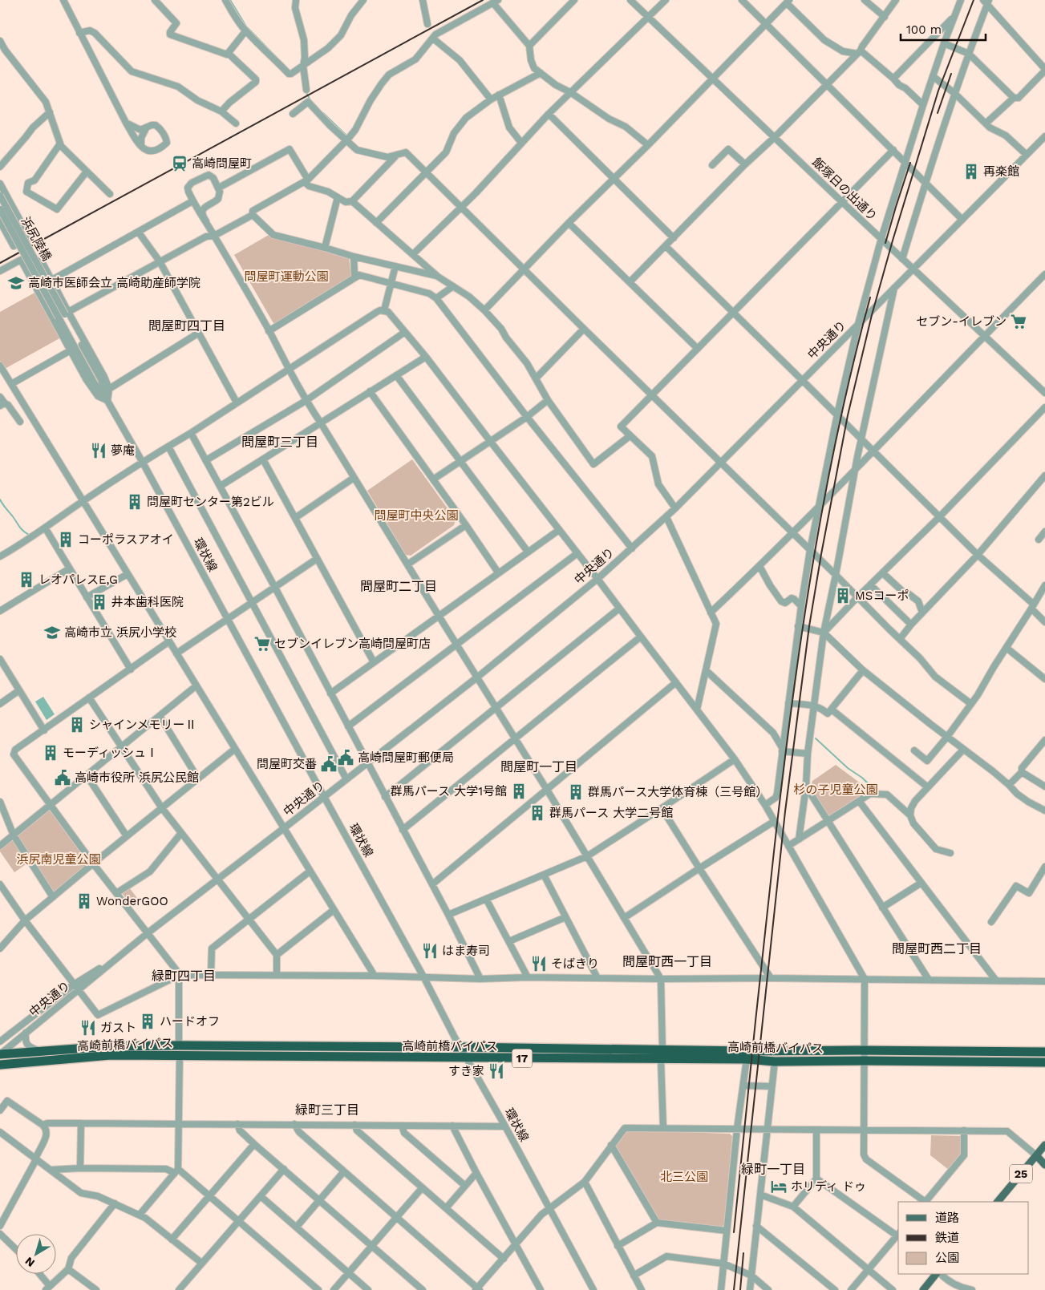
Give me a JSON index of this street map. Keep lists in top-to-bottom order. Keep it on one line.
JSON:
{"streets":{"highway":["高崎前橋バイパス","17"],"main road":["25"],"street":["飯塚日の出通り","浜尻陸橋","中央通り","環状線"]},"crossings":[["飯塚日の出通り","中央通り"],["浜尻陸橋","環状線"],["中央通り","環状線"],["中央通り","高崎前橋バイパス"],["環状線","高崎前橋バイパス"]],"districts":["問屋町四丁目","問屋町三丁目","問屋町二丁目","問屋町一丁目","問屋町西二丁目","問屋町西一丁目","緑町四丁目","緑町三丁目","緑町一丁目"],"parks":["問屋町運動公園","問屋町中央公園","杉の子児童公園","浜尻南児童公園","北三公園"],"places":{"station":["高崎問屋町"],"building":["再楽館","問屋町センター第2ビル","コーポラスアオイ","レオパレスE,G","MSコーポ","井本歯科医院","シャインメモリーⅡ","モーディッシュⅠ","群馬パース 大学1号館","群馬パース大学体育棟（三号館）","群馬パース 大学二号館","WonderGOO","ハードオフ"],"school or university":["高崎市医師会立 高崎助産師学院","高崎市立 浜尻小学校"],"supermarket":["セブン-イレブン","セブンイレブン高崎問屋町店"],"restaurant":["夢庵","はま寿司","そばきり","ガスト","すき家"],"public building":["高崎問屋町郵便局","問屋町交番","高崎市役所 浜尻公民館"],"hotel":["ホリディ ドゥ"]},"legend":["道路","鉄道","公園"],"scale_bar":"100 m","north":"bottom left"}
